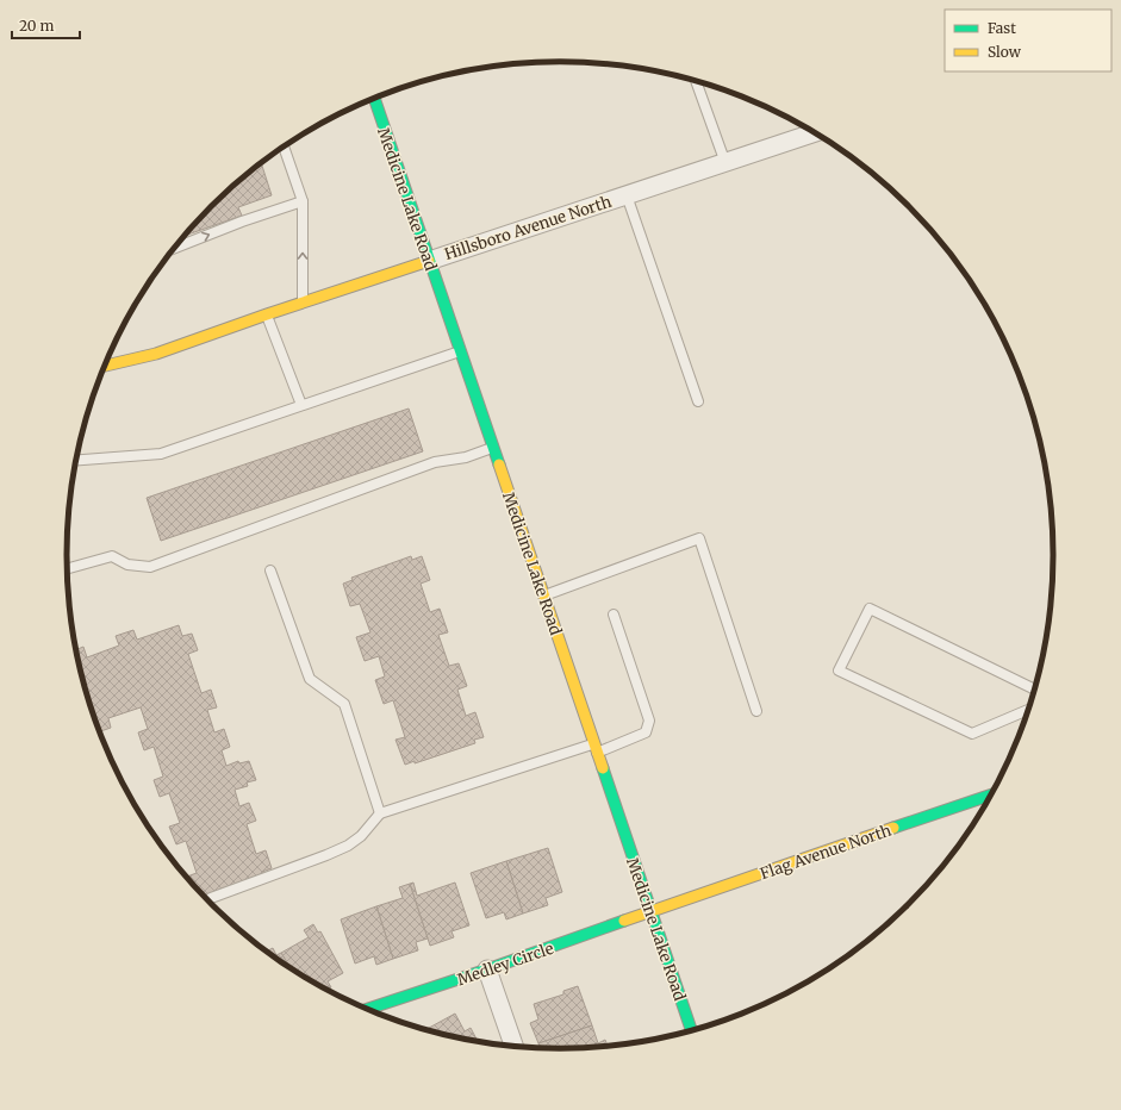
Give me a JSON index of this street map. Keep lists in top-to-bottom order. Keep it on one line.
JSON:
{"streets":{"street":["Medicine Lake Road","Hillsboro Avenue North","Flag Avenue North","Medley Circle"]},"crossings":[["Medicine Lake Road","Hillsboro Avenue North"],["Medicine Lake Road","Flag Avenue North"],["Medicine Lake Road","Medley Circle"],["Flag Avenue North","Medley Circle"]],"legend":["Fast","Slow"],"scale_bar":"20 m"}
